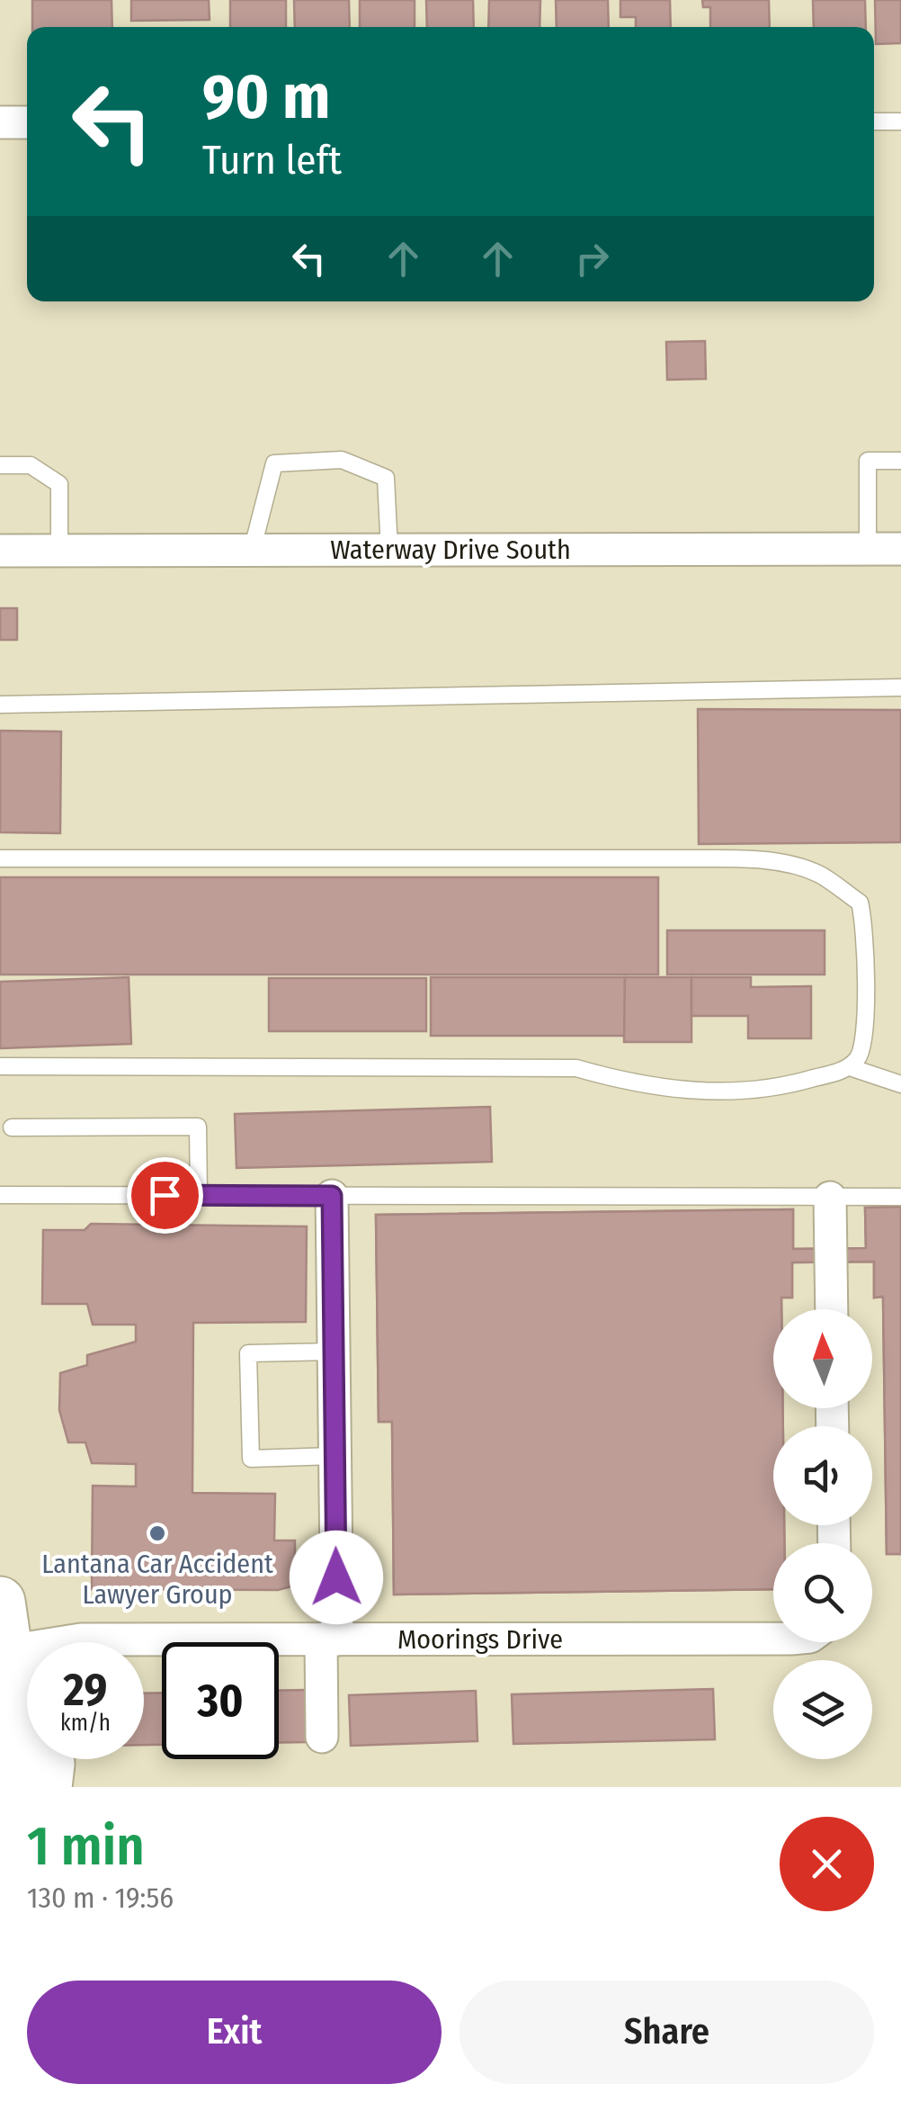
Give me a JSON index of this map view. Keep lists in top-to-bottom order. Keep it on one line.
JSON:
{"streets":{"street":["Waterway Drive South","Moorings Drive"]},"places":["Lantana Car Accident Lawyer Group"],"north":"top","page":{"turn":["90 m","Turn left"],"speed":"29 km/h","limit":"30","heading":["1 min","130 m · 19:56"],"buttons":["Exit","Share"]}}
